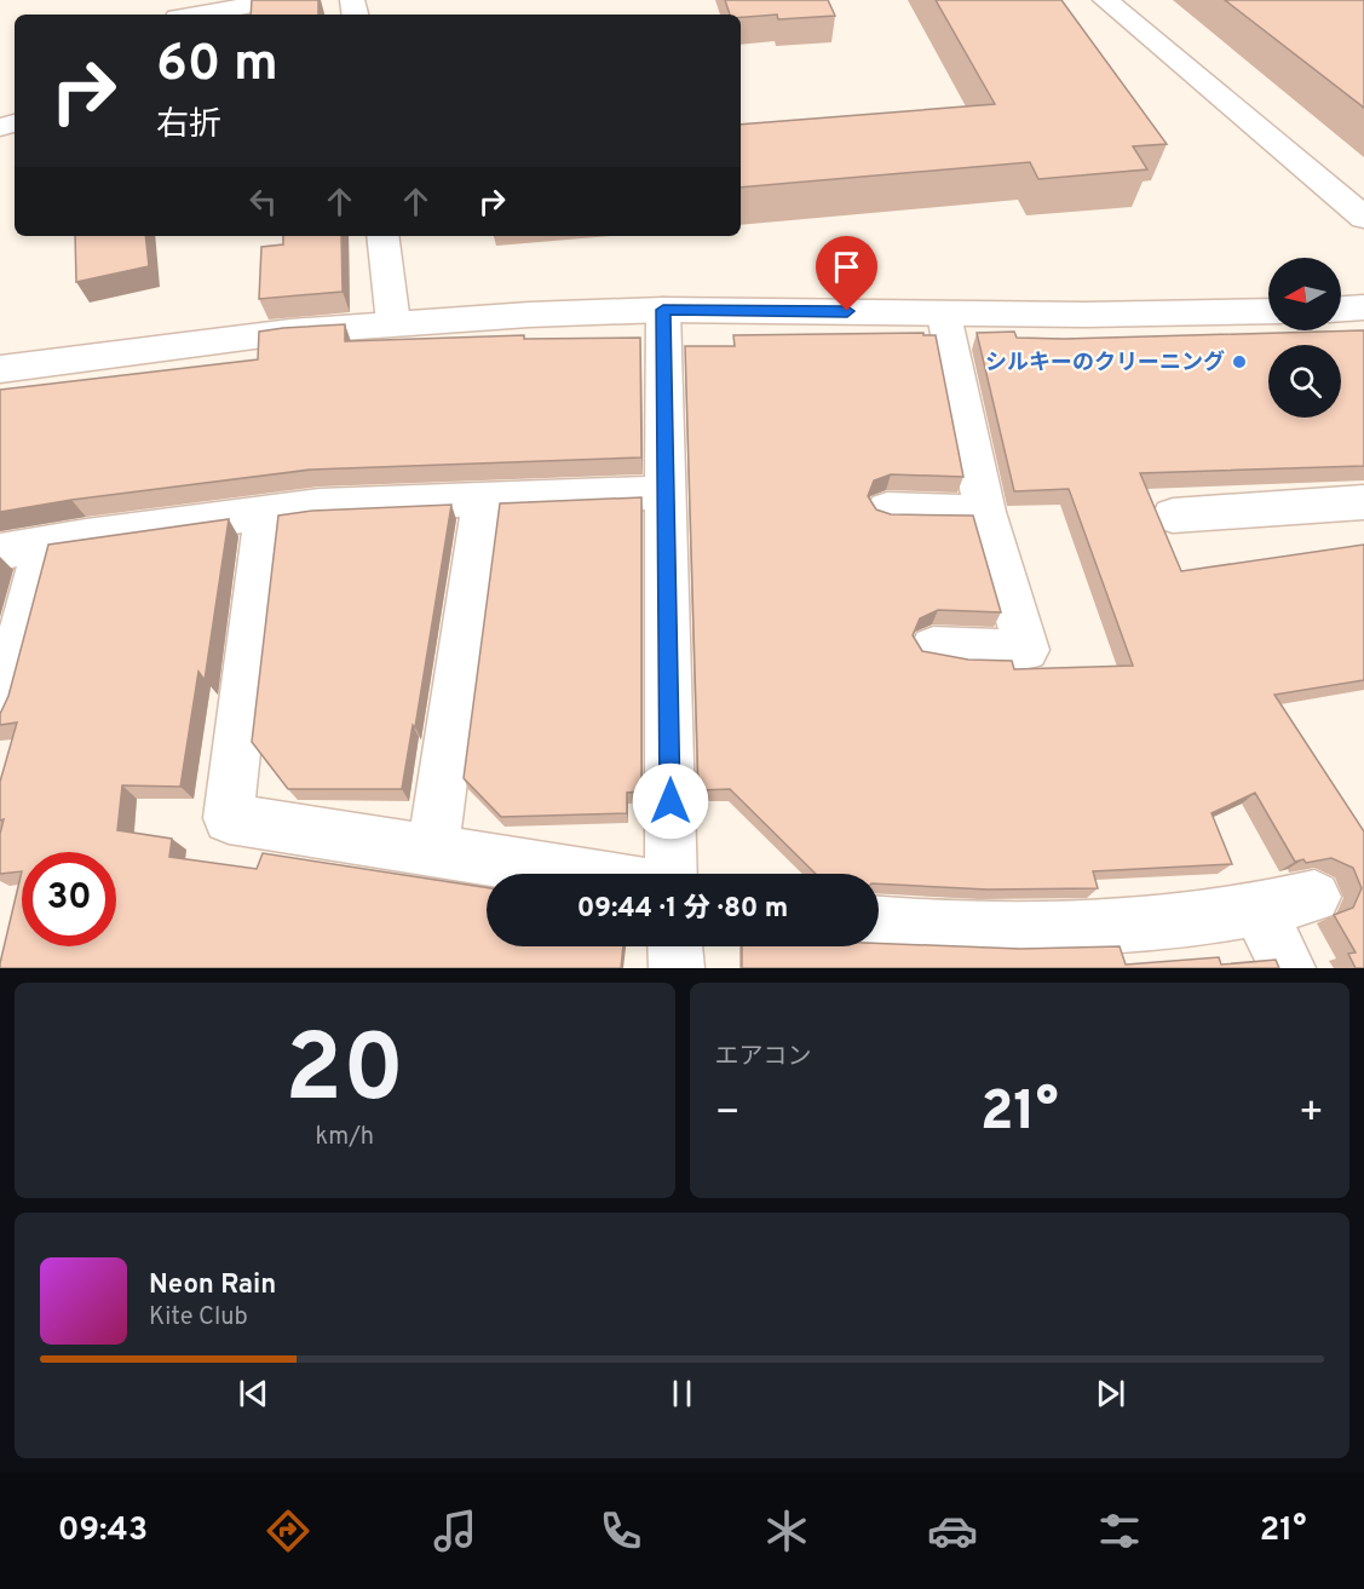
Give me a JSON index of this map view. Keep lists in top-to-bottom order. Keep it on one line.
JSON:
{"places":["シルキーのクリーニング"],"north":"left","page":{"turn":["60 m","右折"],"limit":"30","trip":"09:44 · 1 分 · 80 m","tile":[["20","km/h"],"エアコン"],"heat":["−","21°","+"],"song":["Neon Rain","Kite Club"],"tabs":["09:43","21°"]}}
